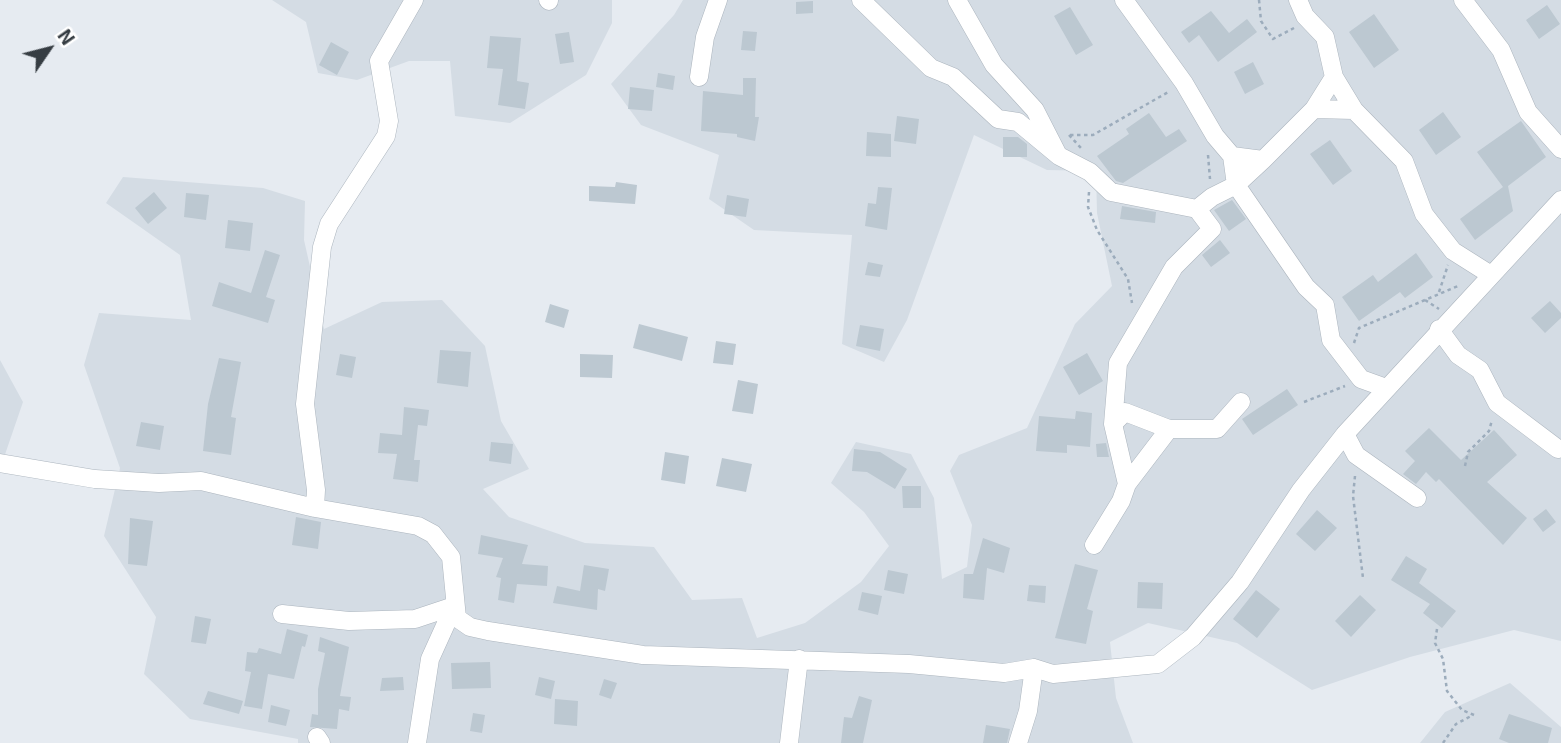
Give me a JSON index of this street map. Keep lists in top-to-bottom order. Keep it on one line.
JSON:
{"north":"top right"}
